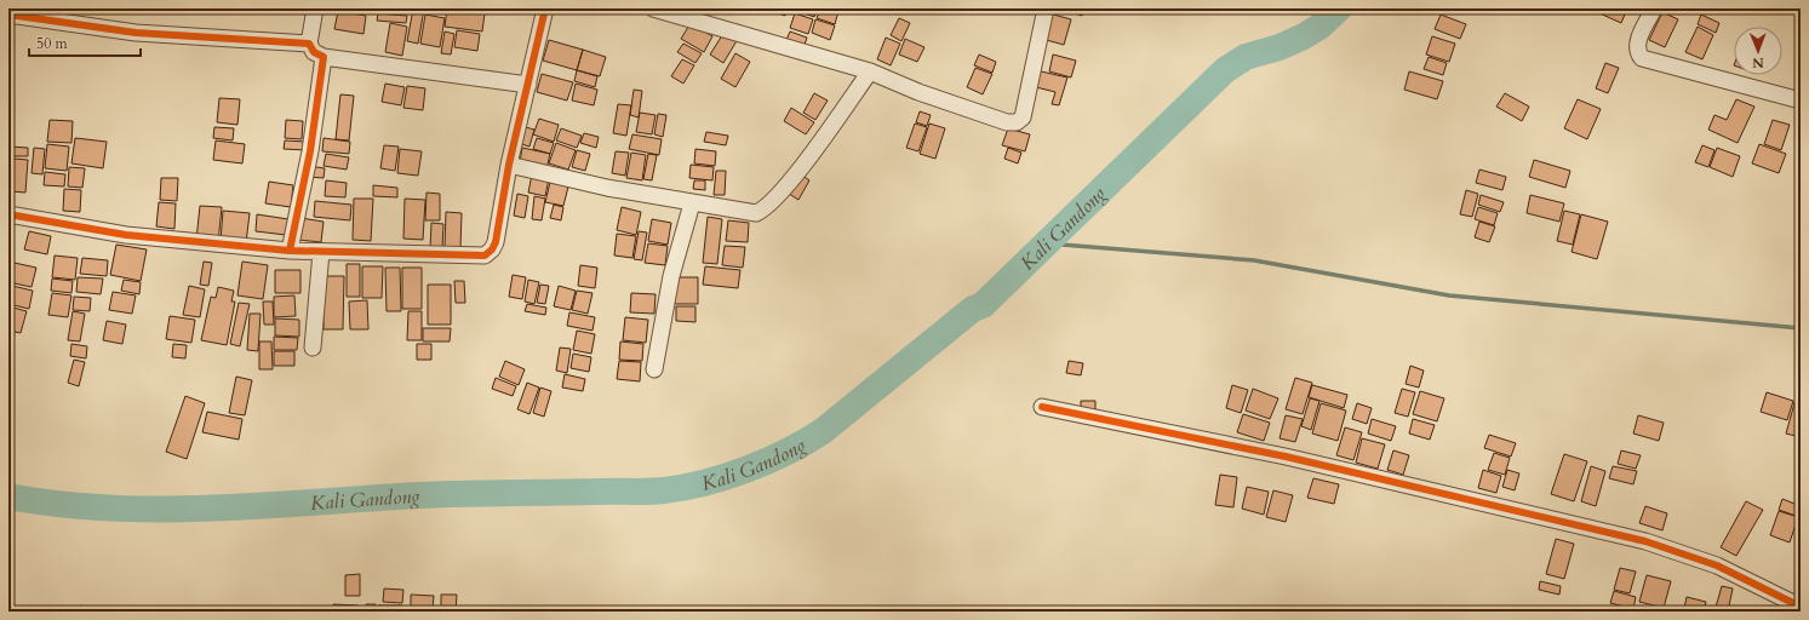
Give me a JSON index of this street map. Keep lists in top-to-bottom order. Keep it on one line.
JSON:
{"water":["Kali Gandong"],"scale_bar":"50 m","north":"bottom"}
